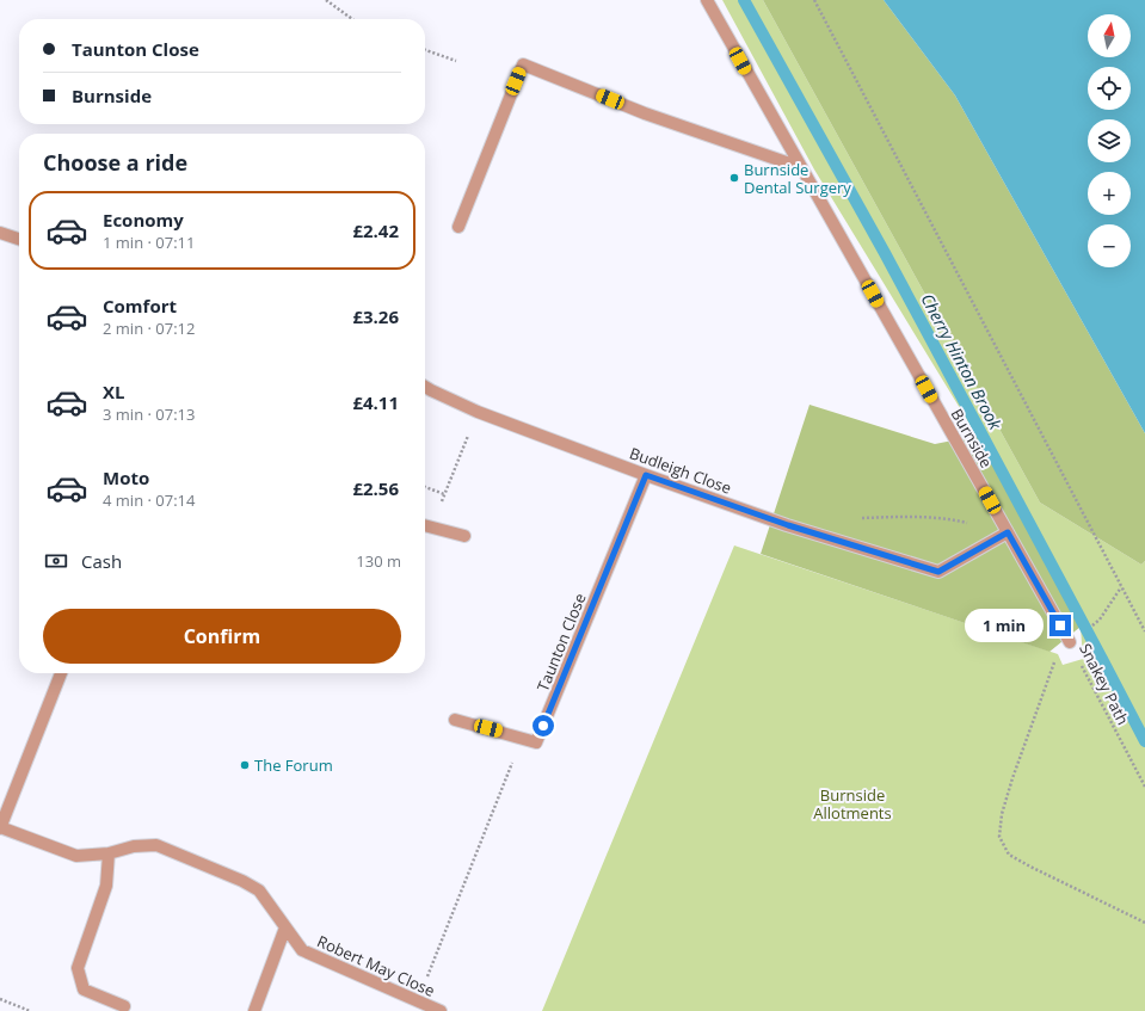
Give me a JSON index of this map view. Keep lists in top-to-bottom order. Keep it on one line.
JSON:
{"streets":{"street":["Burnside","Budleigh Close","Taunton Close","Robert May Close"],"path":["Snakey Path"]},"crossings":[["Burnside","Budleigh Close"],["Burnside","Snakey Path"],["Budleigh Close","Taunton Close"]],"water":["Cherry Hinton Brook"],"parks":["Burnside Allotments"],"places":["Burnside Dental Surgery","The Forum"],"north":"top","page":{"map_buttons":["+","−"],"banner":["Taunton Close","Burnside"],"heading":"Choose a ride","list":[{"name":"Economy","note":"1 min · 07:11","value":"£2.42"},{"name":"Comfort","note":"2 min · 07:12","value":"£3.26"},{"name":"XL","note":"3 min · 07:13","value":"£4.11"},{"name":"Moto","note":"4 min · 07:14","value":"£2.56"}],"pay":["Cash","130 m"],"buttons":"Confirm","bubble":"1 min"}}
